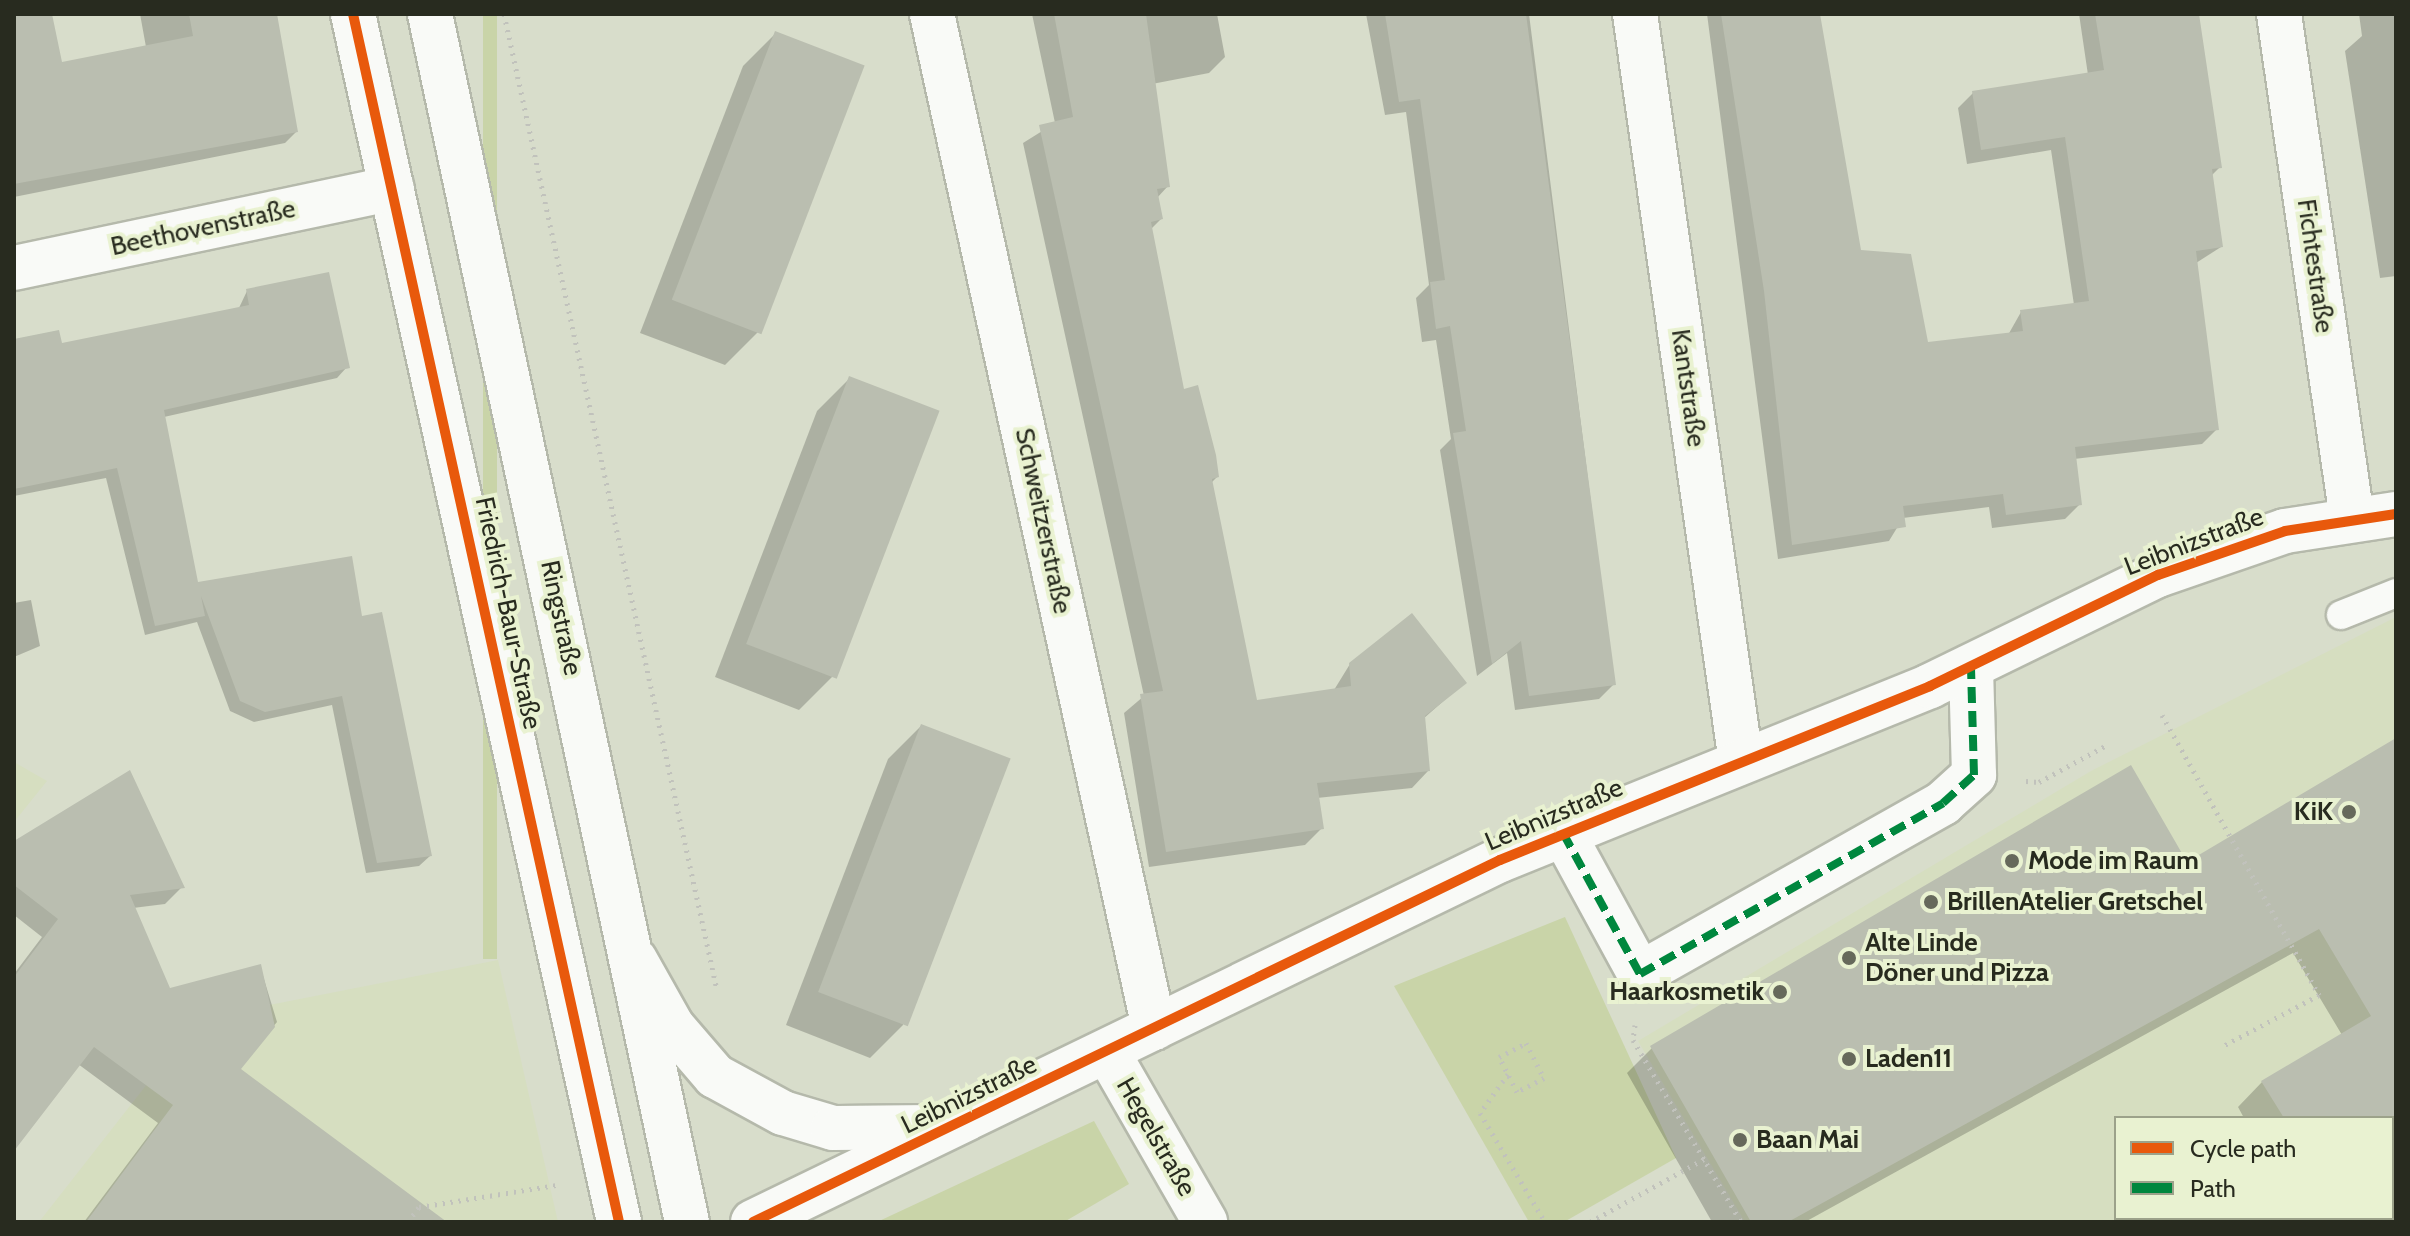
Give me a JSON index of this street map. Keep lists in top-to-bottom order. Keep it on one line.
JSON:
{"streets":{"street":["Beethovenstraße","Fichtestraße","Kantstraße","Schweitzerstraße","Leibnizstraße","Friedrich-Baur-Straße","Ringstraße","Hegelstraße"]},"crossings":[["Beethovenstraße","Friedrich-Baur-Straße"],["Fichtestraße","Leibnizstraße"],["Kantstraße","Leibnizstraße"],["Schweitzerstraße","Leibnizstraße"],["Leibnizstraße","Ringstraße"],["Leibnizstraße","Hegelstraße"]],"places":["KiK","Mode im Raum","BrillenAtelier Gretschel","Alte Linde Döner und Pizza","Haarkosmetik","Laden11","Baan Mai"],"legend":["Cycle path","Path"]}
